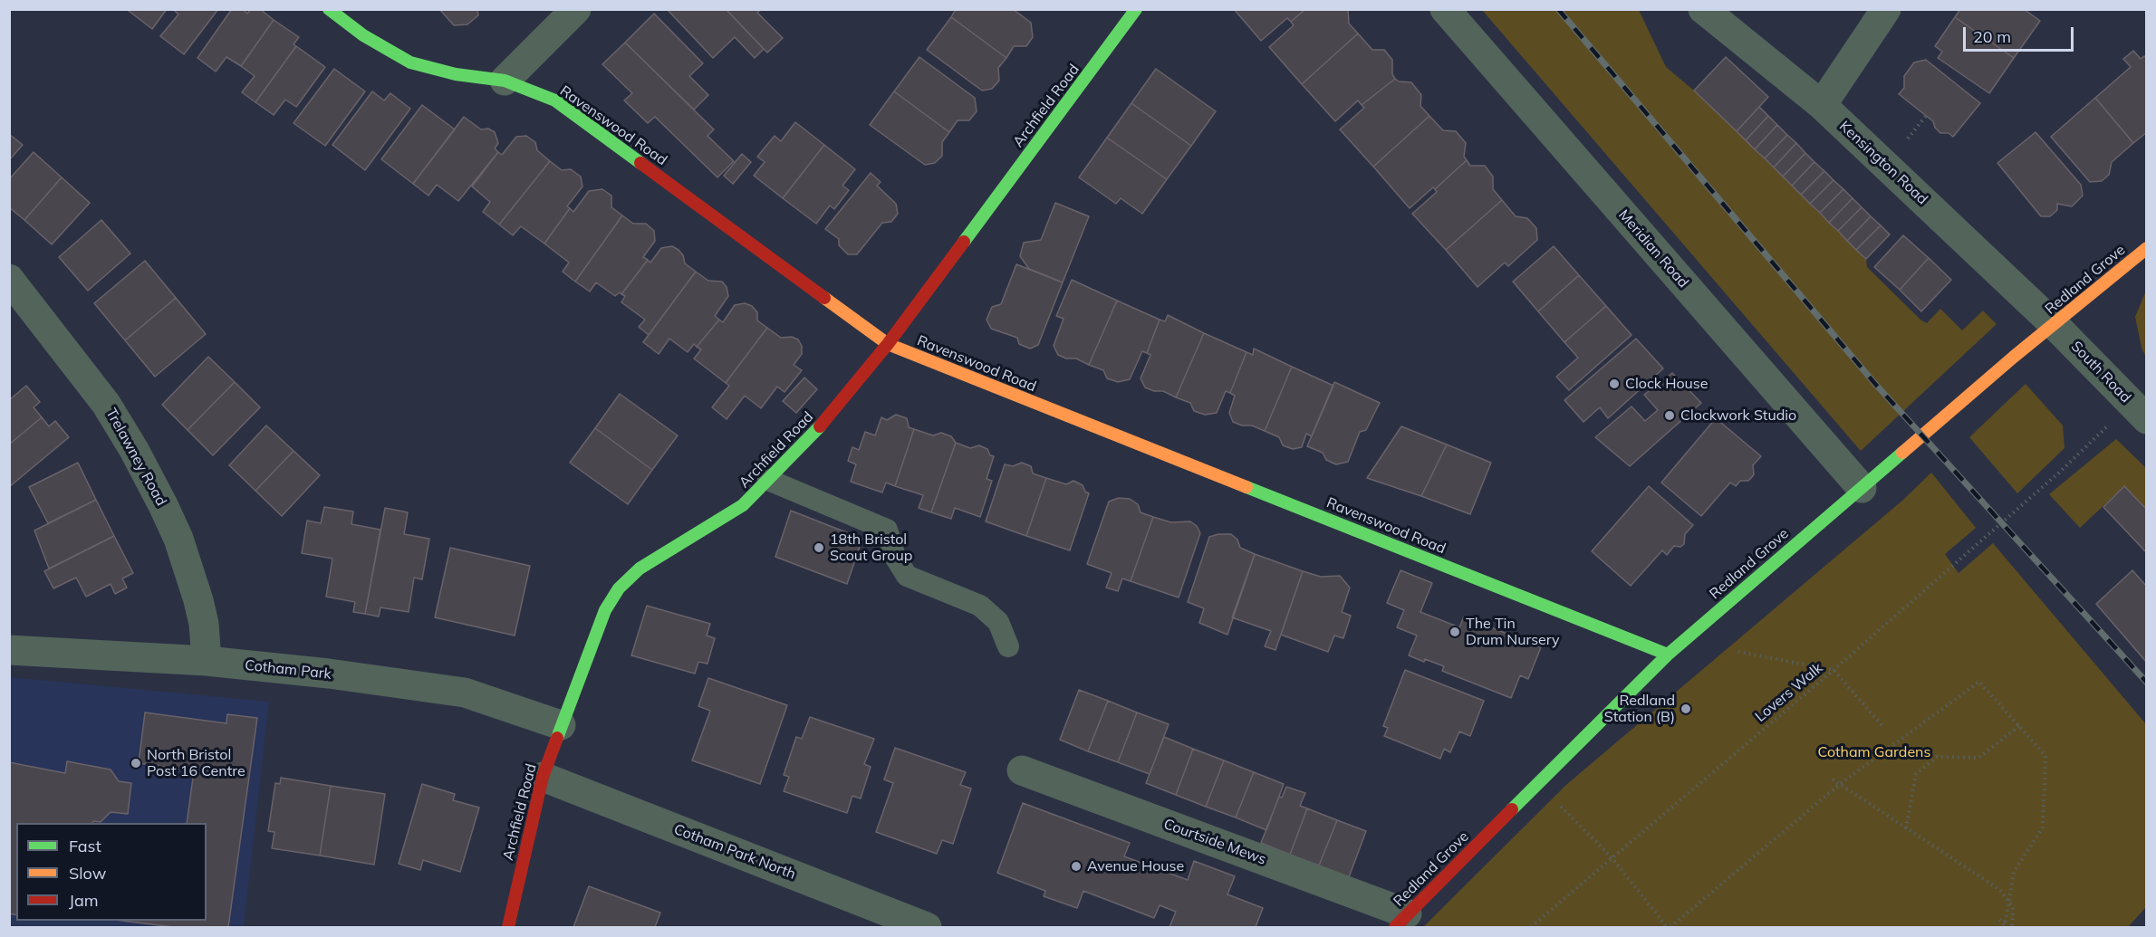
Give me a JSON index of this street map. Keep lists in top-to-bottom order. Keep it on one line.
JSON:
{"streets":{"street":["Archfield Road","Ravenswood Road","Kensington Road","Meridian Road","Redland Grove","South Road","Trelawney Road","Cotham Park","Courtside Mews","Cotham Park North"],"path":["Lovers Walk"]},"crossings":[["Archfield Road","Ravenswood Road"],["Archfield Road","Cotham Park"],["Archfield Road","Cotham Park North"],["Ravenswood Road","Redland Grove"],["Kensington Road","Redland Grove"],["Kensington Road","South Road"],["Meridian Road","Redland Grove"],["Redland Grove","South Road"],["Redland Grove","Courtside Mews"],["Trelawney Road","Cotham Park"]],"parks":["Cotham Gardens"],"places":["Clock House","Clockwork Studio","18th Bristol Scout Group","The Tin Drum Nursery","Redland Station (B)","North Bristol Post 16 Centre","Avenue House"],"legend":["Fast","Slow","Jam"],"scale_bar":"20 m"}
